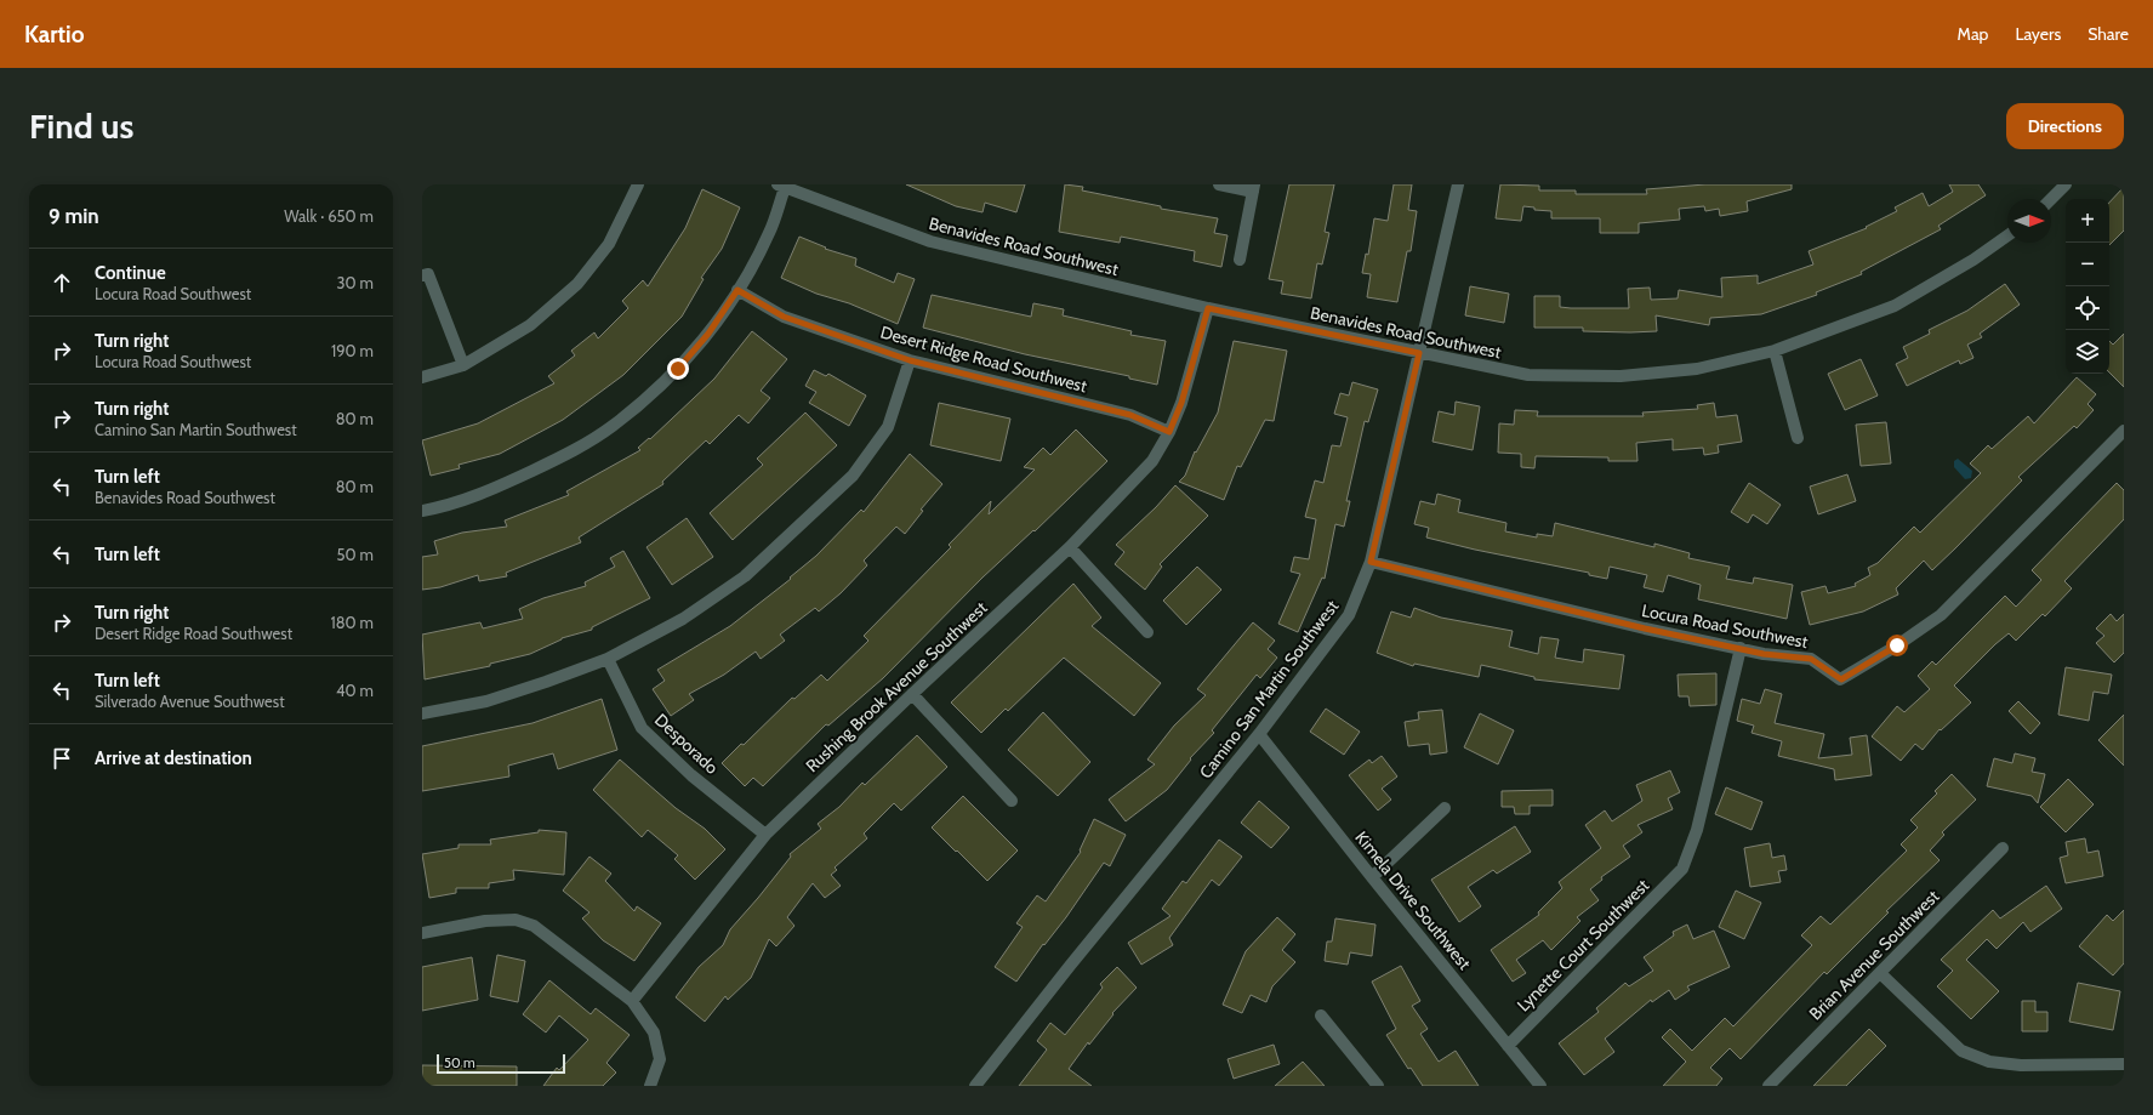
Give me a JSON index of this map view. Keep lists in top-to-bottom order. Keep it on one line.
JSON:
{"streets":{"street":["Benavides Road Southwest","Desert Ridge Road Southwest","Locura Road Southwest","Rushing Brook Avenue Southwest","Camino San Martin Southwest","Desporado","Kimela Drive Southwest","Lynette Court Southwest","Brian Avenue Southwest"]},"crossings":[["Benavides Road Southwest","Rushing Brook Avenue Southwest"],["Benavides Road Southwest","Camino San Martin Southwest"],["Desert Ridge Road Southwest","Rushing Brook Avenue Southwest"],["Locura Road Southwest","Camino San Martin Southwest"],["Locura Road Southwest","Lynette Court Southwest"],["Rushing Brook Avenue Southwest","Desporado"],["Camino San Martin Southwest","Kimela Drive Southwest"],["Kimela Drive Southwest","Lynette Court Southwest"]],"scale_bar":"50 m","north":"right","page":{"header":"Kartio","nav":["Map","Layers","Share"],"buttons":"Directions","title":"Find us","heading":["9 min","Walk · 650 m"],"map_buttons":["+","−"],"list":[["Continue","Locura Road Southwest","30 m"],["Turn right","Locura Road Southwest","190 m"],["Turn right","Camino San Martin Southwest","80 m"],["Turn left","Benavides Road Southwest","80 m"],["Turn left","50 m"],["Turn right","Desert Ridge Road Southwest","180 m"],["Turn left","Silverado Avenue Southwest","40 m"],"Arrive at destination"],"scale":"50 m"}}
